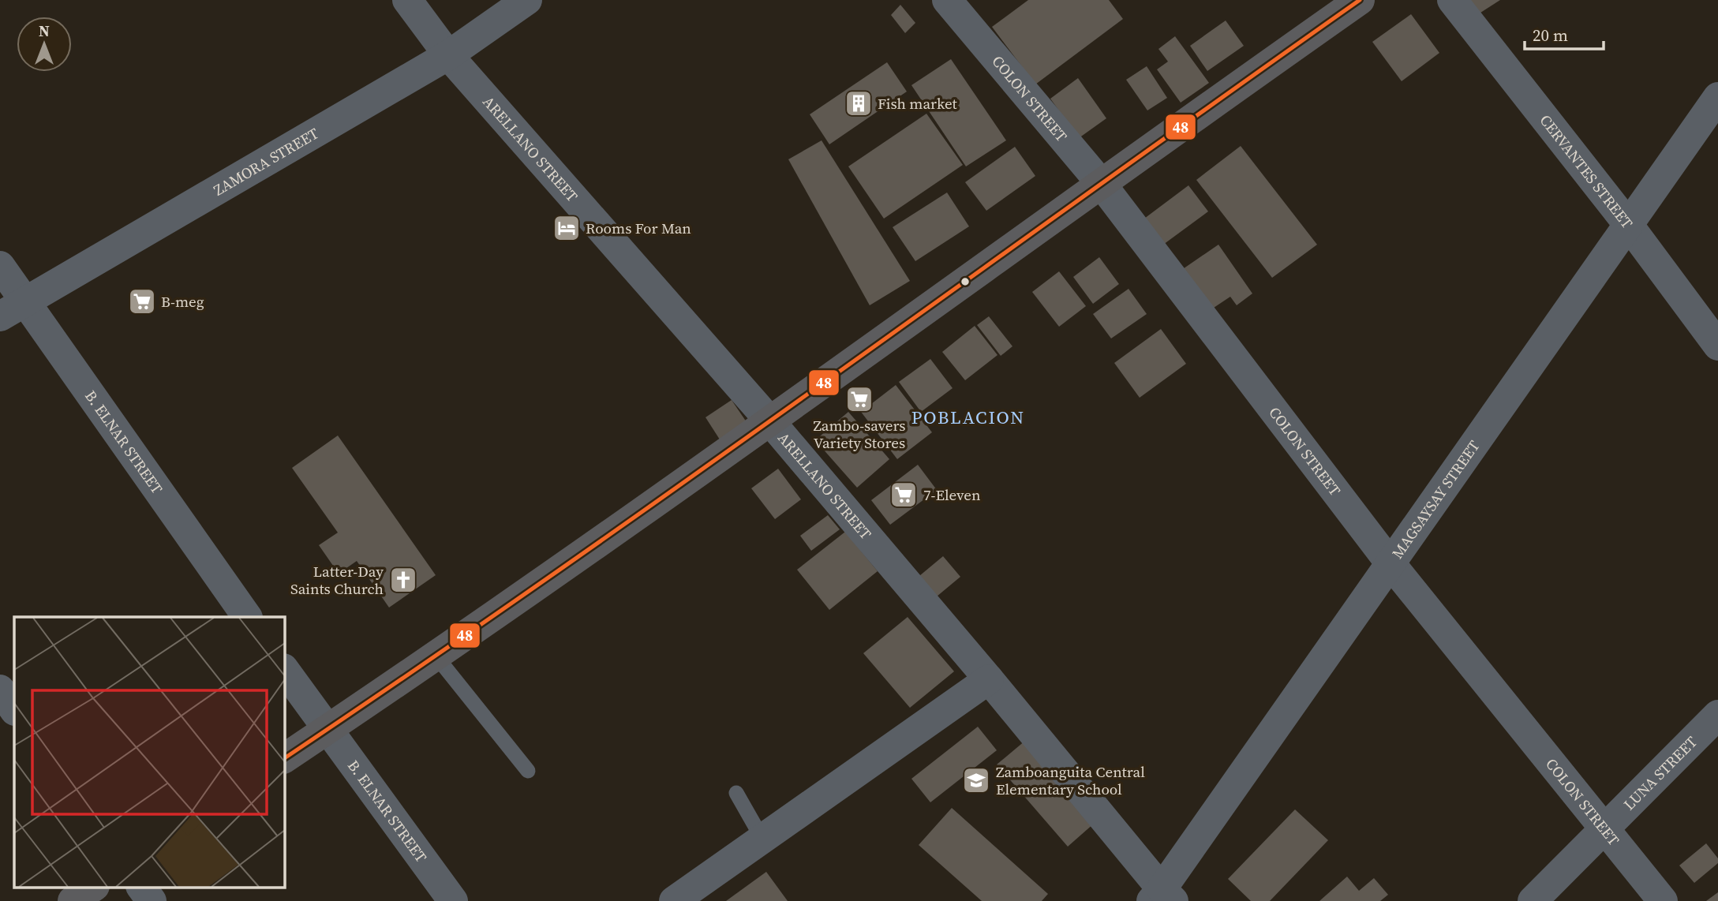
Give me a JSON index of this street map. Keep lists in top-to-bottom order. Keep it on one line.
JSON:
{"streets":{"street":["COLON STREET","ARELLANO STREET","ZAMORA STREET","CERVANTES STREET","B. ELNAR STREET","MAGSAYSAY STREET","LUNA STREET"]},"crossings":[["COLON STREET","MAGSAYSAY STREET"],["COLON STREET","LUNA STREET"],["ARELLANO STREET","ZAMORA STREET"],["ARELLANO STREET","MAGSAYSAY STREET"],["ZAMORA STREET","B. ELNAR STREET"],["CERVANTES STREET","MAGSAYSAY STREET"]],"districts":["POBLACION"],"places":{"building":["Fish market"],"hotel":["Rooms For Man"],"supermarket":["B-meg","Zambo-savers Variety Stores","7-Eleven"],"church":["Latter-Day Saints Church"],"school or university":["Zamboanguita Central Elementary School"]},"lines":["transit line 48"],"scale_bar":"20 m","north":"top"}
